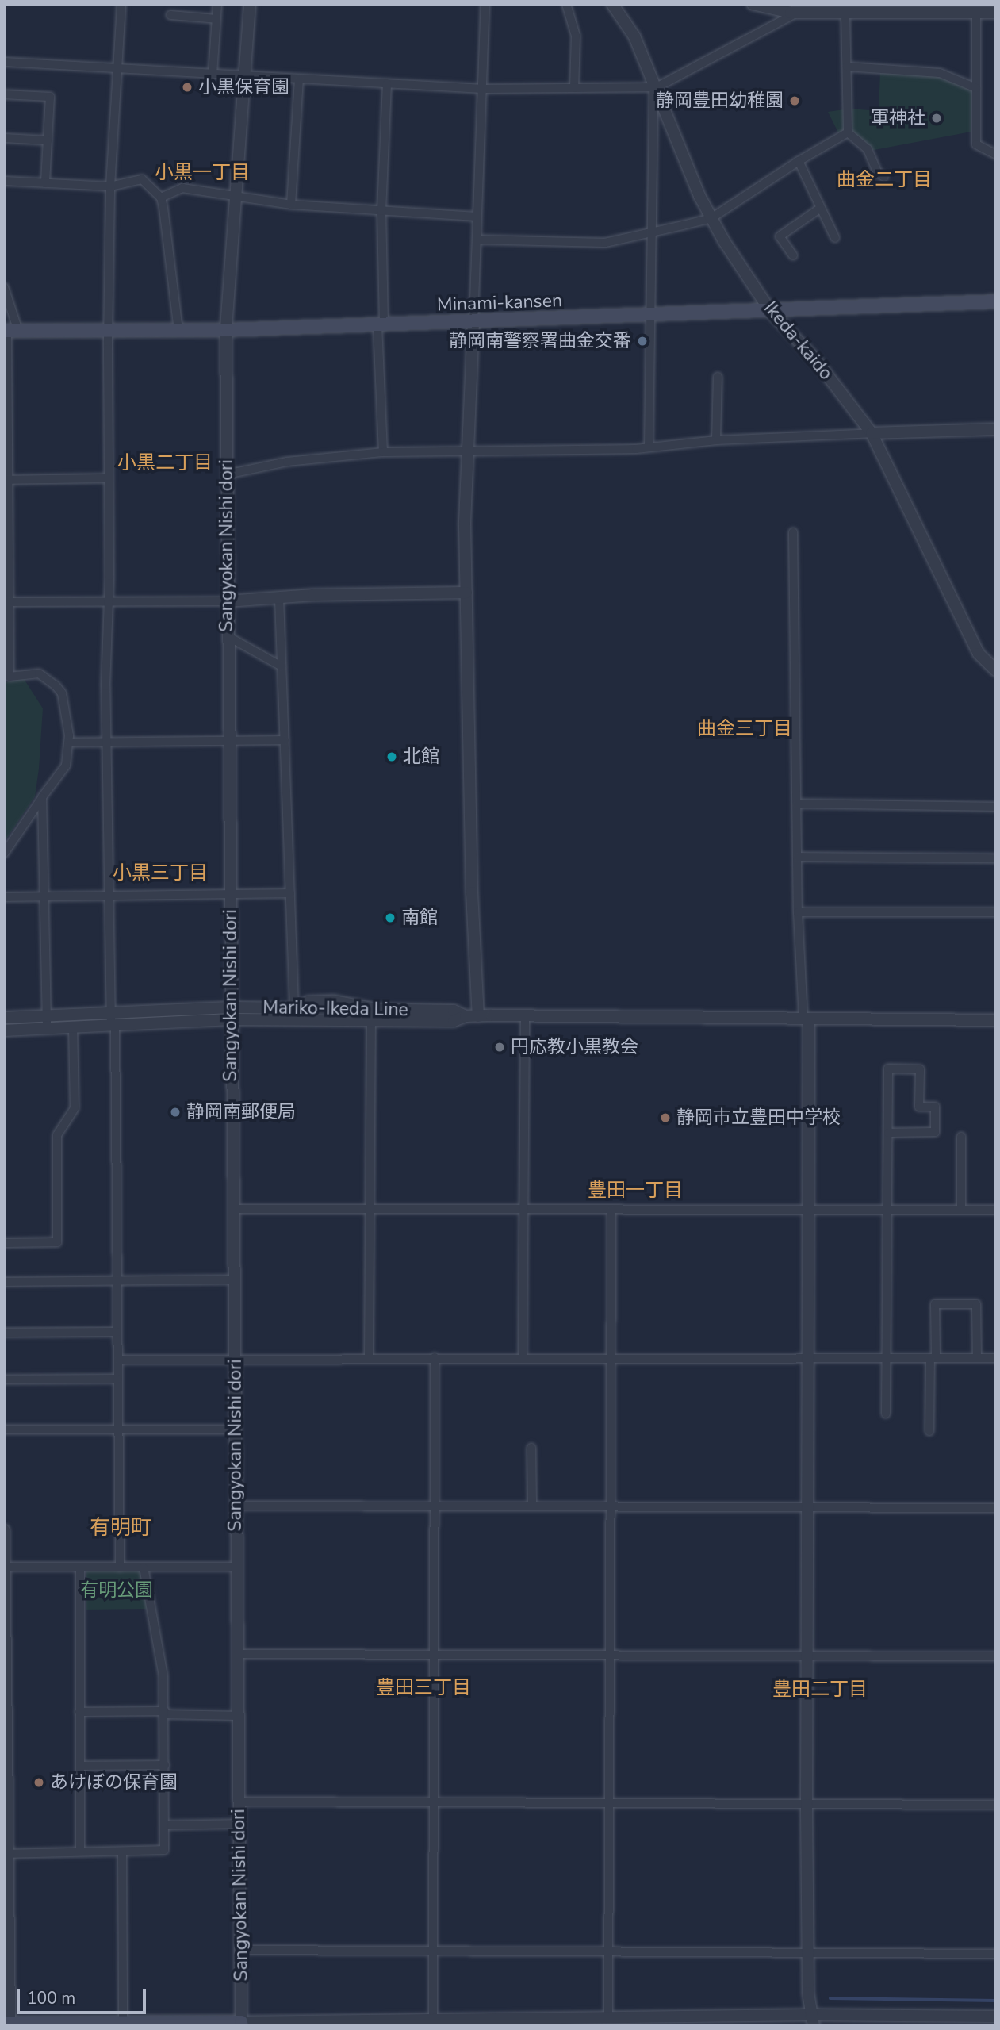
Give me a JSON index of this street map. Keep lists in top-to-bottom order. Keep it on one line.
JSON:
{"streets":{"main road":["Minami-kansen"],"street":["Ikeda-kaido","Sangyokan Nishi dori","Mariko-Ikeda Line"]},"crossings":[["Minami-kansen","Ikeda-kaido"],["Minami-kansen","Sangyokan Nishi dori"],["Sangyokan Nishi dori","Mariko-Ikeda Line"]],"districts":["小黒一丁目","曲金二丁目","小黒二丁目","曲金三丁目","小黒三丁目","豊田一丁目","有明町","豊田三丁目","豊田二丁目"],"parks":["有明公園"],"places":["小黒保育園","静岡豊田幼稚園","軍神社","静岡南警察署曲金交番","北館","南館","円応教小黒教会","静岡南郵便局","静岡市立豊田中学校","あけぼの保育園"],"scale_bar":"100 m"}
